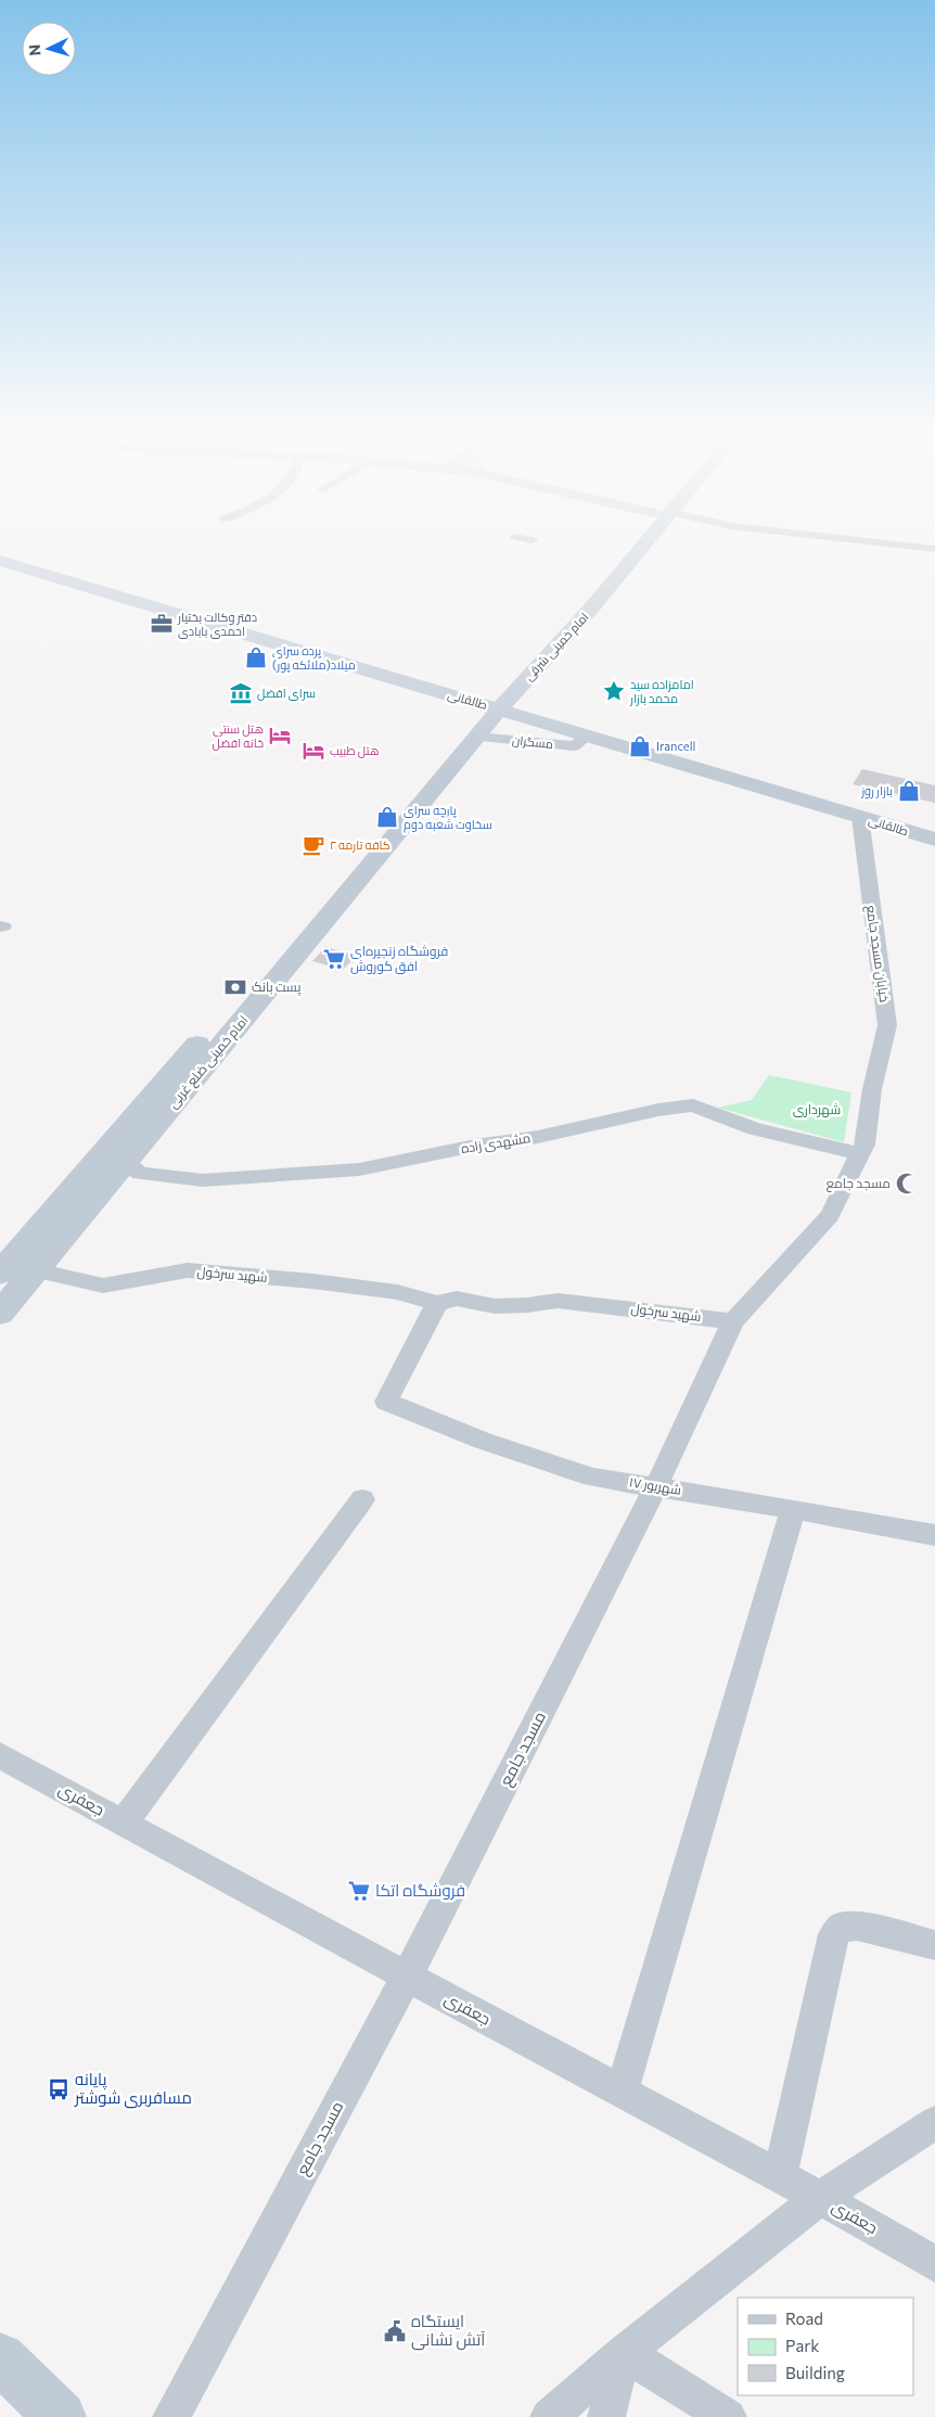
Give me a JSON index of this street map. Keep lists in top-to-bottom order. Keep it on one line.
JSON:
{"streets":{"main road":["امام خمینی شرقی","طالقانی","امام خمینی ضلع غربی"],"street":["مسگران","خیابان مسجد جامع","مشهدی زاده","شهید سرخول","۱۷ شهریور","مسجد جامع","جعفری"]},"crossings":[["امام خمینی شرقی","طالقانی"],["امام خمینی شرقی","امام خمینی ضلع غربی"],["طالقانی","خیابان مسجد جامع"],["طالقانی","امام خمینی ضلع غربی"],["مسگران","امام خمینی ضلع غربی"],["خیابان مسجد جامع","مسجد جامع"],["امام خمینی ضلع غربی","مشهدی زاده"],["امام خمینی ضلع غربی","شهید سرخول"],["مشهدی زاده","مسجد جامع"],["شهید سرخول","۱۷ شهریور"],["شهید سرخول","مسجد جامع"],["۱۷ شهریور","مسجد جامع"],["مسجد جامع","جعفری"]],"parks":["شهرداری"],"places":{"office":["دفتر وکالت بختیار احمدی بابادی"],"shop":["پرده سرای میلاد(ملائکه پور)","Irancell","بازار روز","پارچه سرای سخاوت شعبه دوم"],"place":["امامزاده سید محمد بازار"],"museum":["سرای افضل"],"hotel":["هتل سنتی خانه افضل","هتل طبیب"],"cafe":["کافه تارمه ۲"],"supermarket":["فروشگاه زنجیره‌ای افق کوروش","فروشگاه اتکا"],"bank":["پست بانک"],"mosque":["مسجد جامع"],"bus stop":["پایانه مسافربری شوشتر"],"public building":["ایستگاه آتش نشانی"]},"legend":["Road","Park","Building"],"north":"left"}
